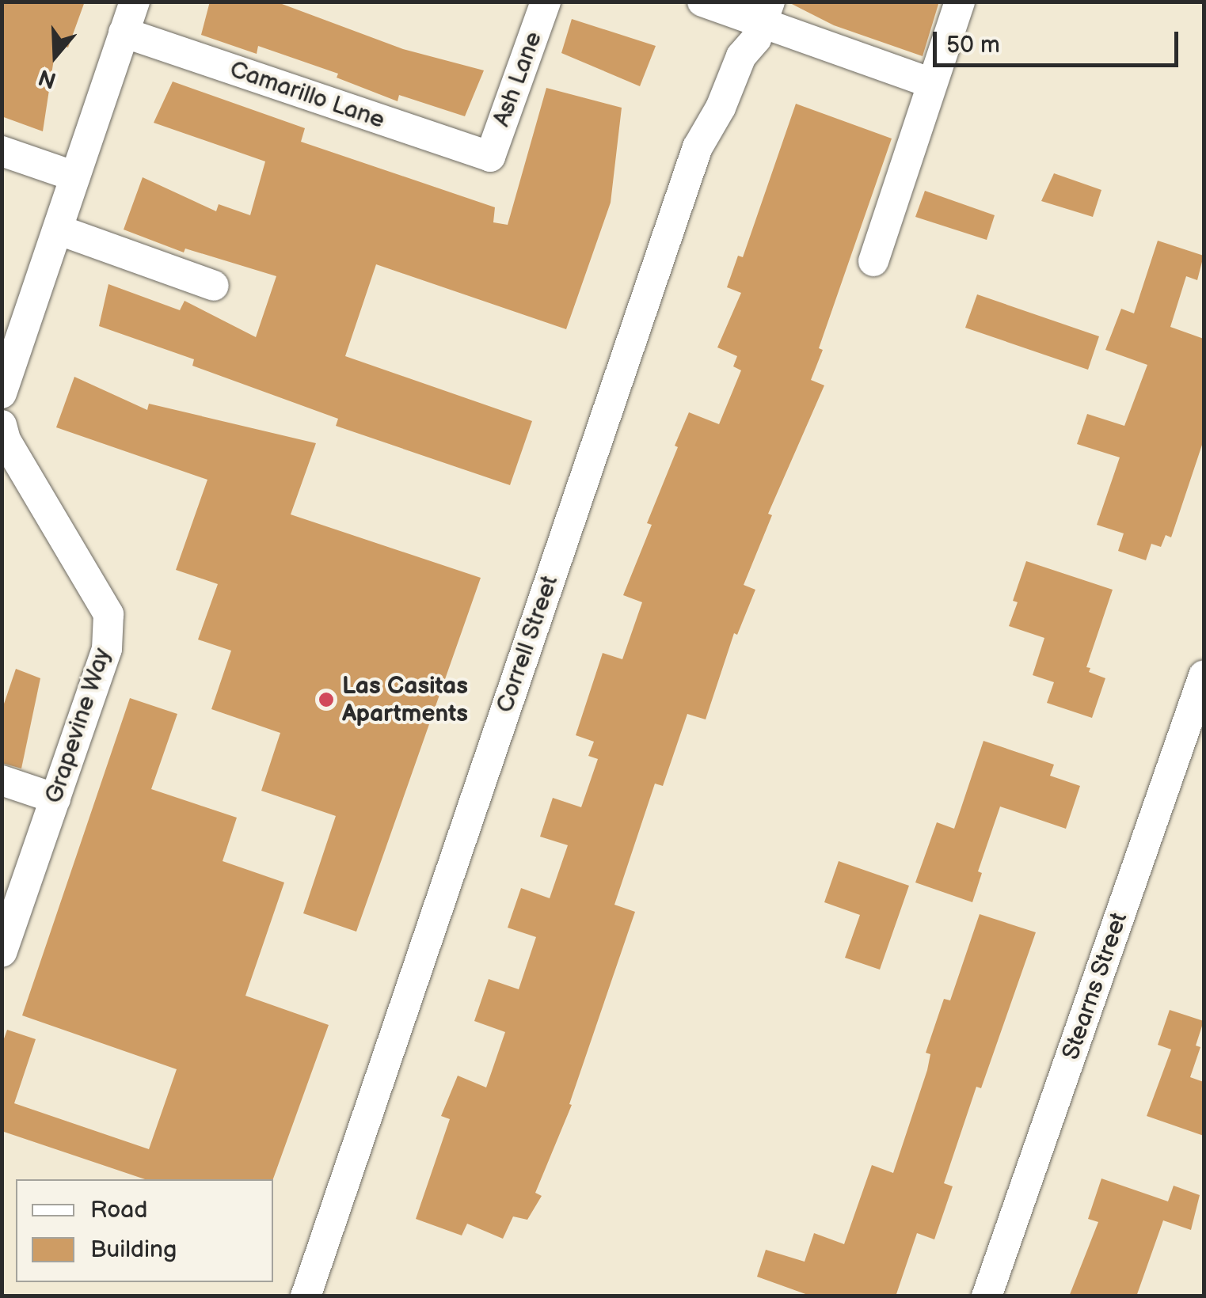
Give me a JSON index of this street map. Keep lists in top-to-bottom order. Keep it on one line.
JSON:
{"streets":{"street":["Ash Lane","Camarillo Lane","Correll Street","Grapevine Way","Stearns Street"]},"crossings":[["Ash Lane","Camarillo Lane"]],"places":["Las Casitas Apartments"],"legend":["Road","Building"],"scale_bar":"50 m","north":"bottom"}
